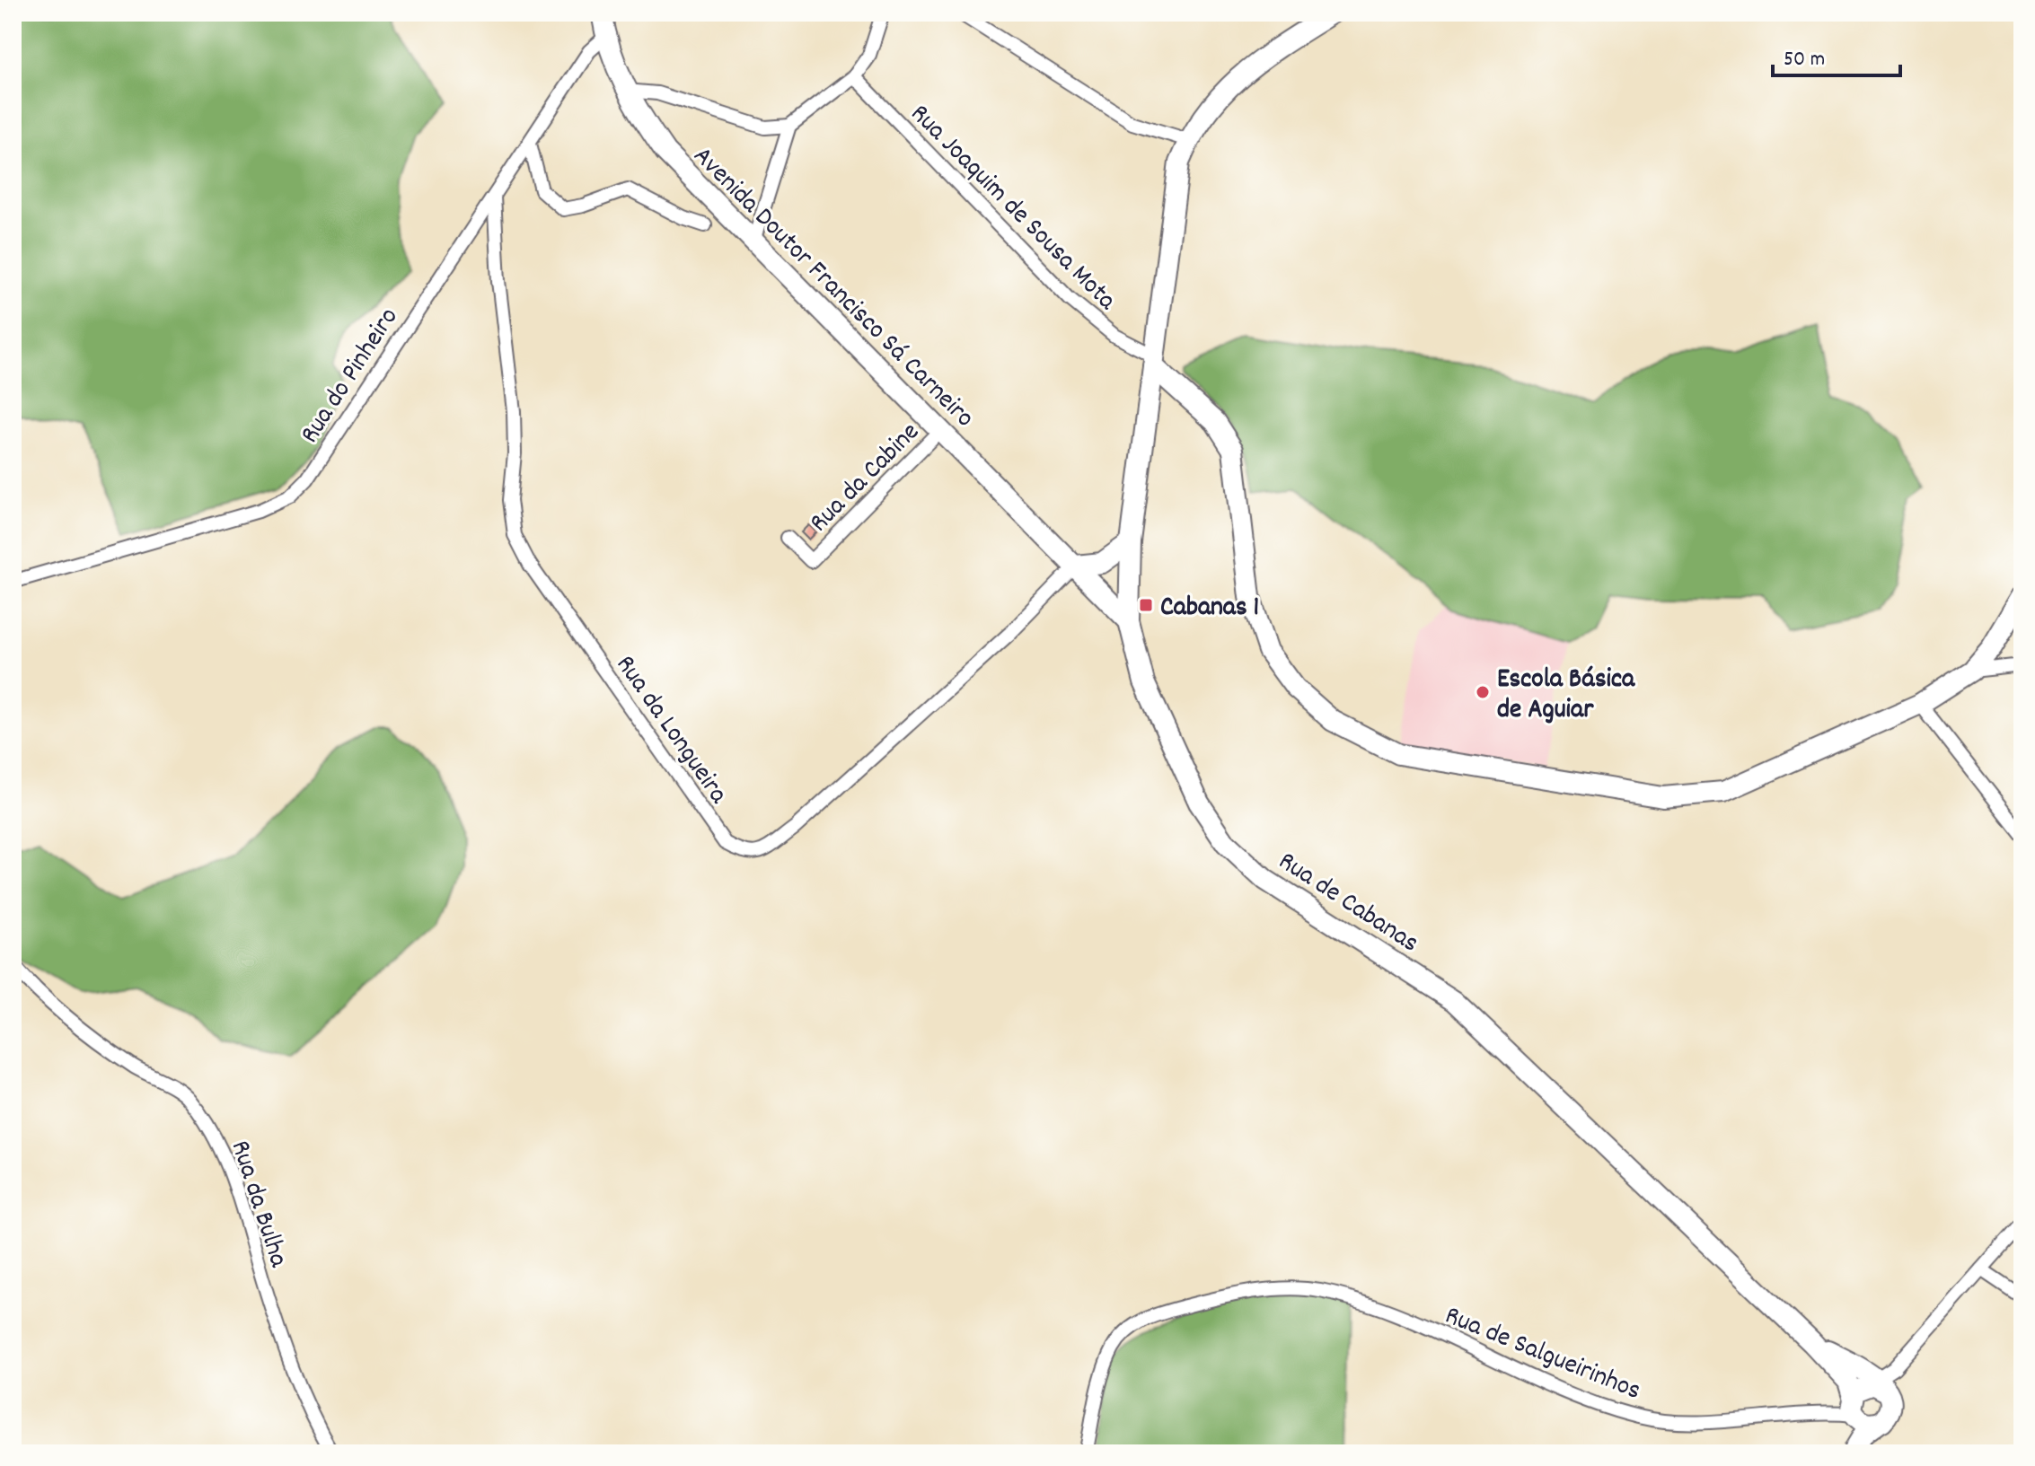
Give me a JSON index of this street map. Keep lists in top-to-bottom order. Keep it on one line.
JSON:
{"streets":{"street":["Rua Joaquim de Sousa Mota","Avenida Doutor Francisco Sá Carneiro","Rua do Pinheiro","Rua da Cabine","Rua da Longueira","Rua de Cabanas","Rua da Bulha","Rua de Salgueirinhos"]},"crossings":[["Rua Joaquim de Sousa Mota","Rua de Cabanas"],["Avenida Doutor Francisco Sá Carneiro","Rua do Pinheiro"],["Avenida Doutor Francisco Sá Carneiro","Rua da Cabine"],["Avenida Doutor Francisco Sá Carneiro","Rua da Longueira"],["Avenida Doutor Francisco Sá Carneiro","Rua de Cabanas"],["Rua do Pinheiro","Rua da Longueira"],["Rua de Cabanas","Rua de Salgueirinhos"]],"places":{"transit":["Cabanas 1"],"other":["Escola Básica de Aguiar"]},"scale_bar":"50 m"}
